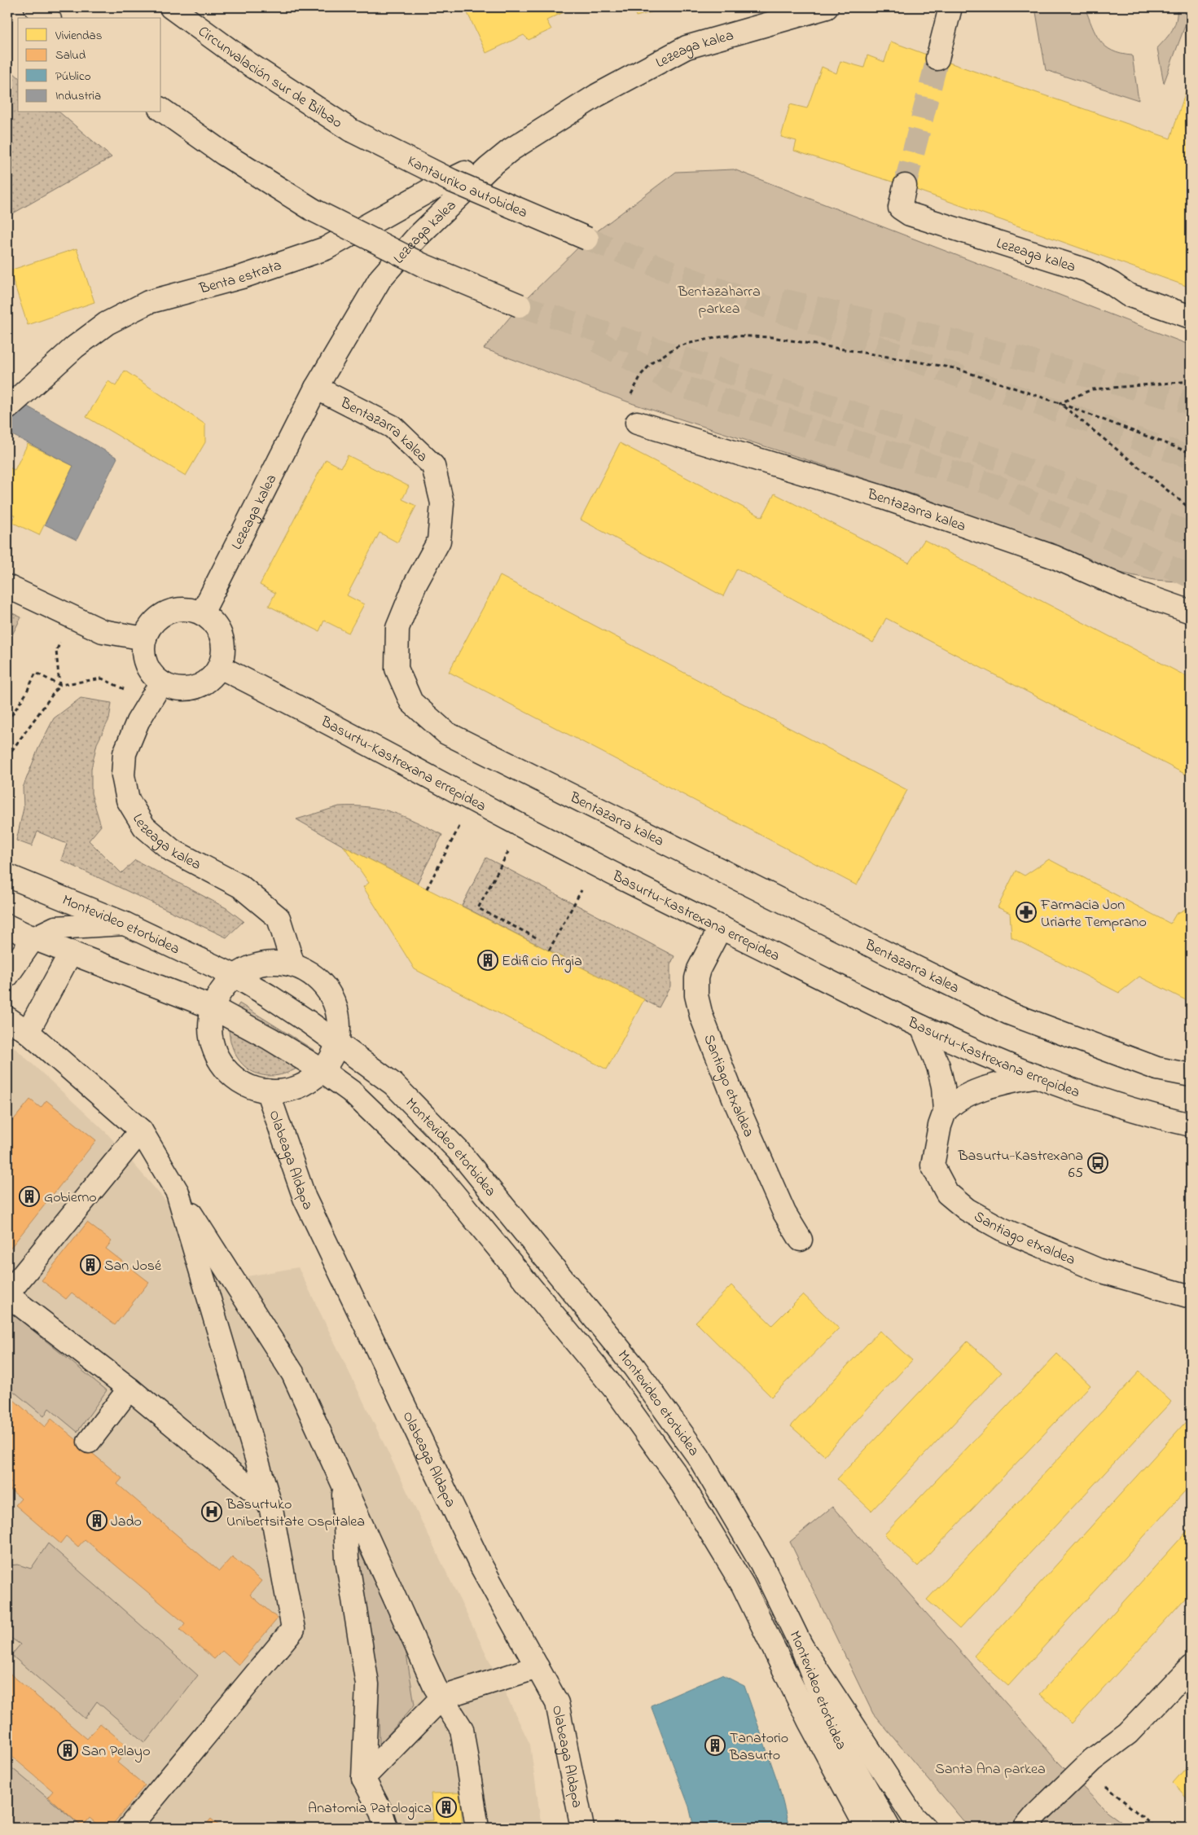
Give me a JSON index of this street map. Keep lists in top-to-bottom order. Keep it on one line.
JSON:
{"streets":{"main road":["Lezeaga kalea","Circunvalación sur de Bilbao","Kantauriko autobidea","Benta estrata","Bentazarra kalea","Basurtu-Kastrexana errepidea","Montevideo etorbidea","Santiago etxaldea","Olabeaga Aldapa"]},"crossings":[["Lezeaga kalea","Benta estrata"],["Lezeaga kalea","Bentazarra kalea"],["Lezeaga kalea","Basurtu-Kastrexana errepidea"],["Circunvalación sur de Bilbao","Kantauriko autobidea"],["Basurtu-Kastrexana errepidea","Santiago etxaldea"]],"parks":["Bentazaharra parkea","Santa Ana parkea"],"places":{"pharmacy":["Farmacia Jon Uriarte Temprano"],"building":["Edificio Argia","Gobierno","San José","Jado","Tanatorio Basurto","San Pelayo","Anatomia Patologica"],"bus stop":["Basurtu-Kastrexana 65"],"hospital":["Basurtuko Unibertsitate Ospitalea"]},"legend":["Viviendas","Salud","Público","Industria"]}
